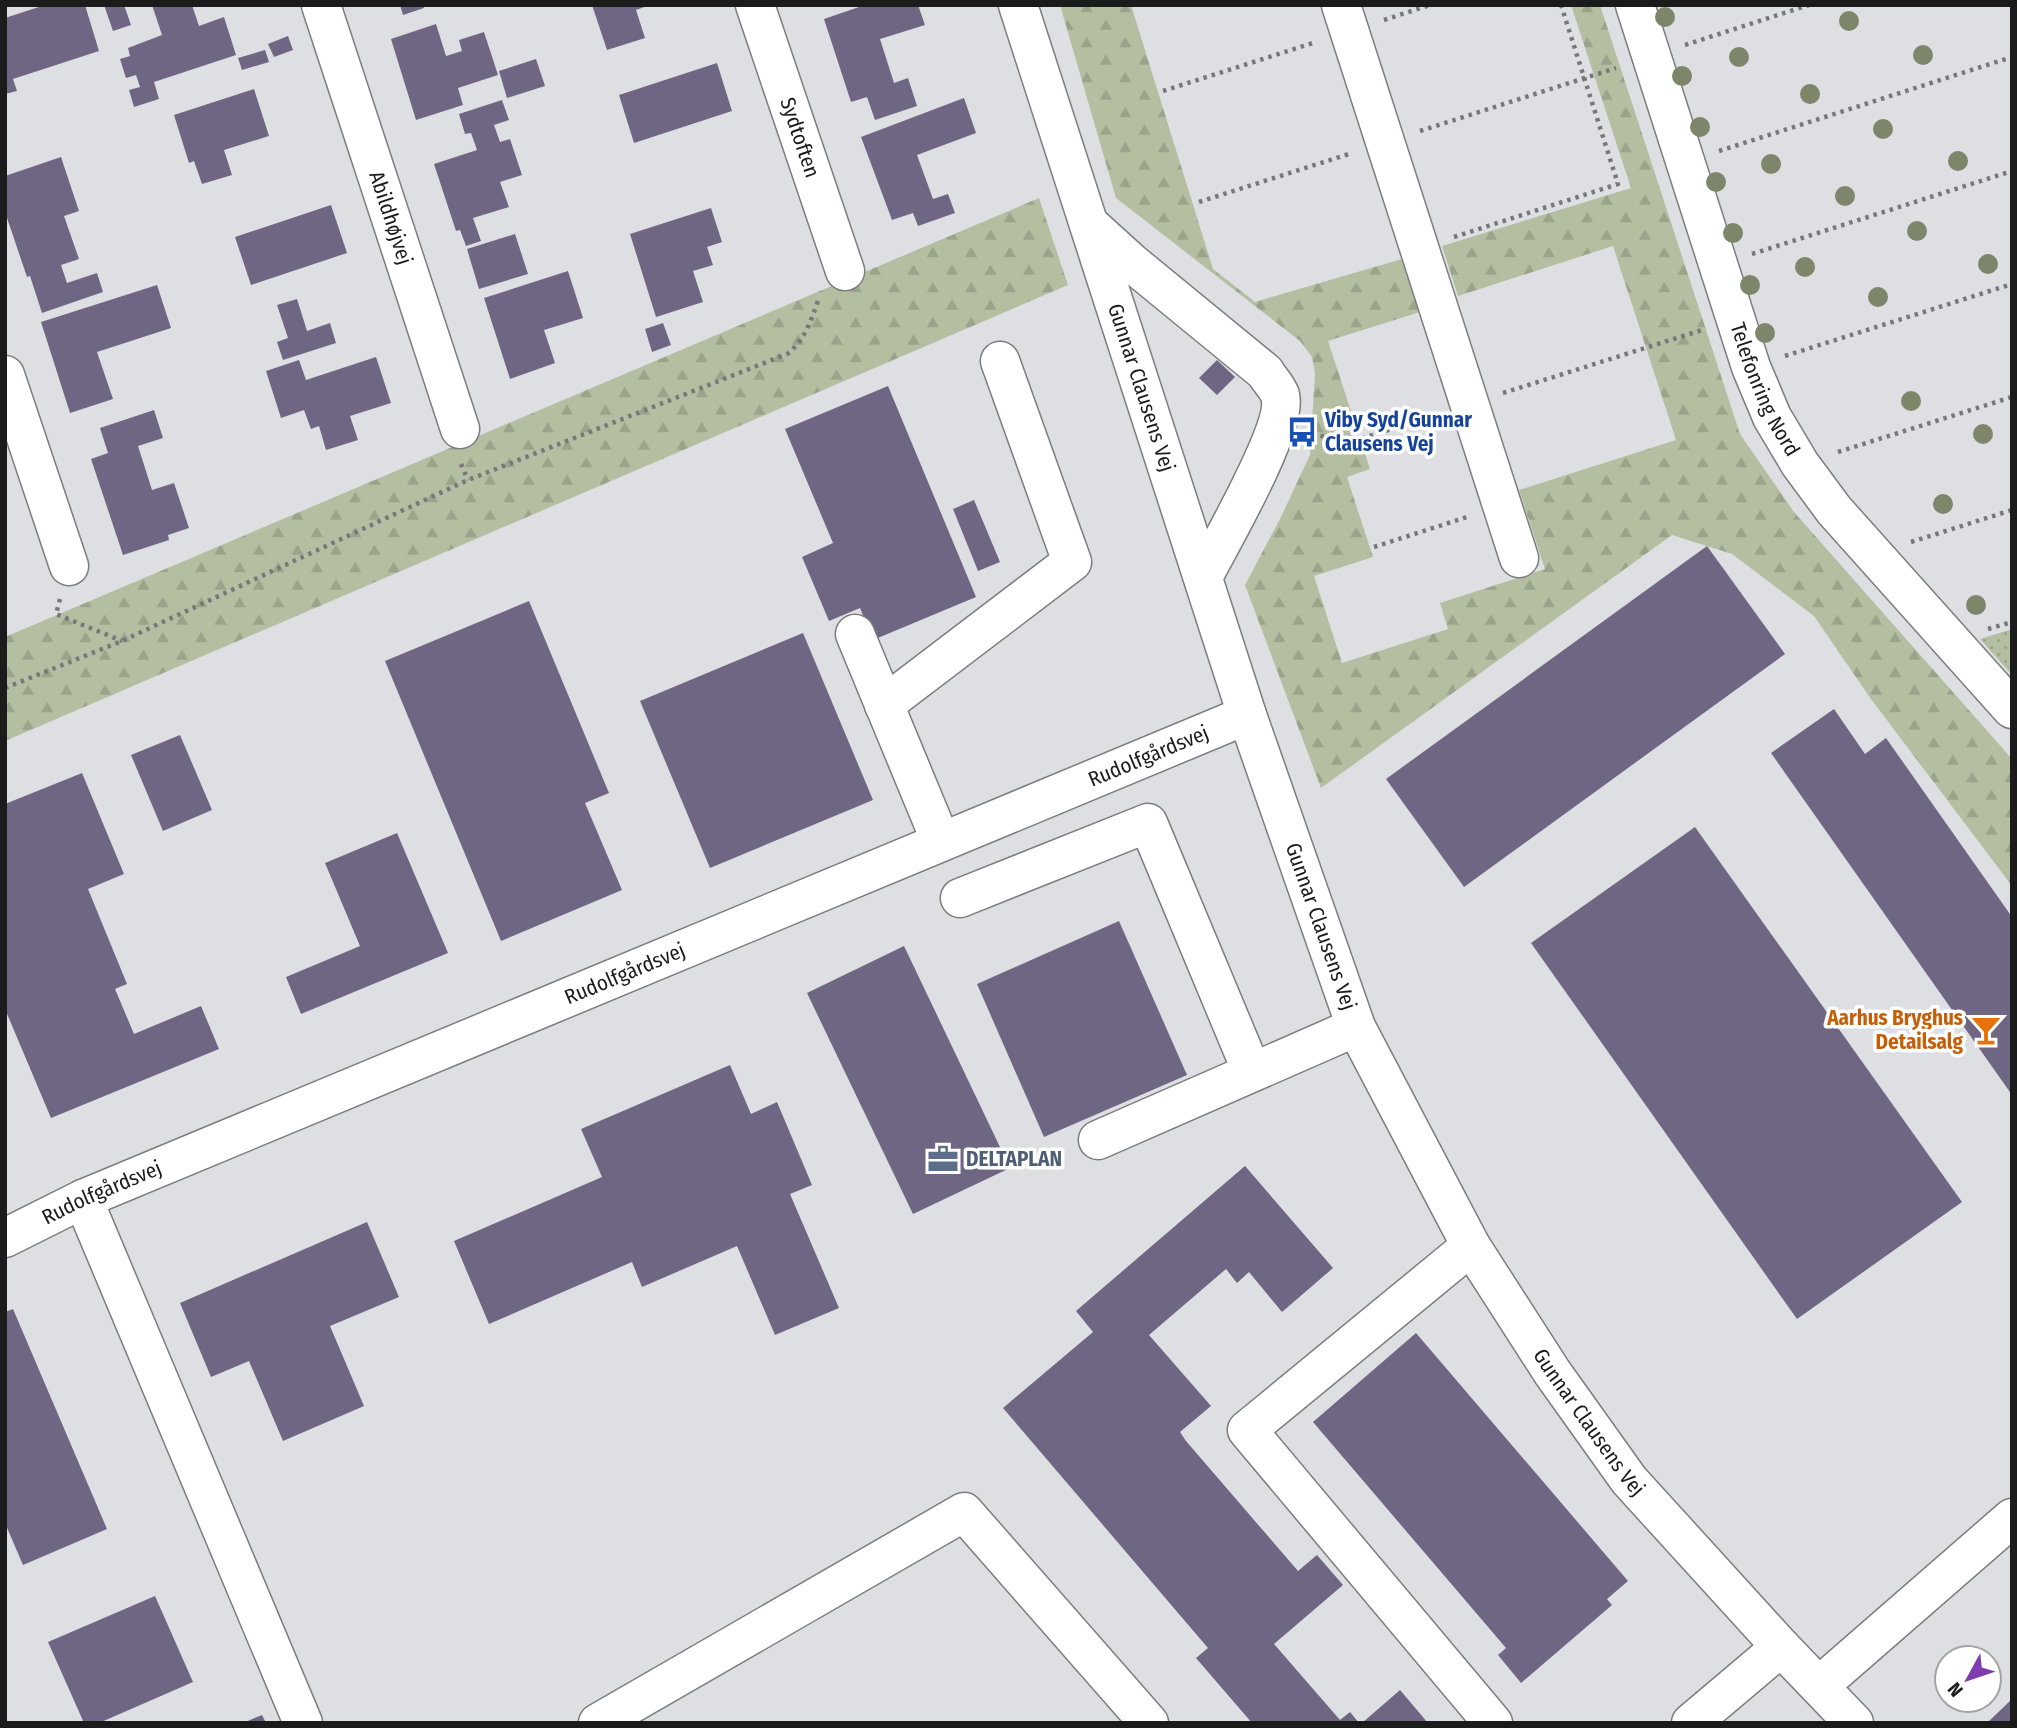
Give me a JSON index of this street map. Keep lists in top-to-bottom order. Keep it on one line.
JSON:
{"streets":{"street":["Sydtoften","Abildhøjvej","Gunnar Clausens Vej","Telefonring Nord","Rudolfgårdsvej"]},"crossings":[["Gunnar Clausens Vej","Rudolfgårdsvej"]],"places":{"bus stop":["Viby Syd/Gunnar Clausens Vej"],"bar":["Aarhus Bryghus Detailsalg"],"office":["DELTAPLAN"]},"north":"bottom left"}
